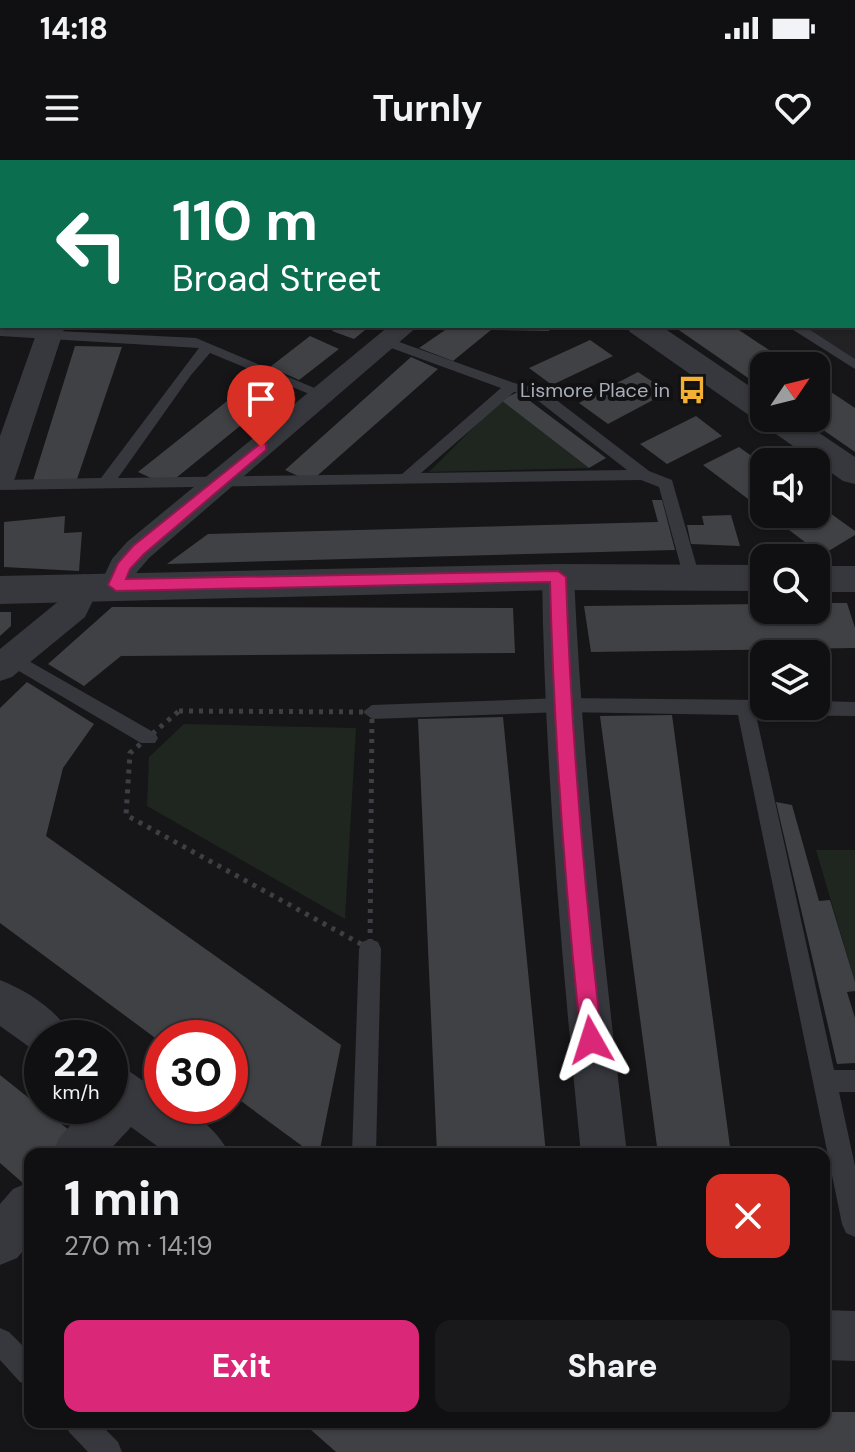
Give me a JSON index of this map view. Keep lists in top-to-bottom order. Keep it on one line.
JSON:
{"places":{"bus stop":["Lismore Place in"]},"north":"top right","page":{"status":"14:18","header":"Turnly","turn":["110 m","Broad Street"],"speed":"22 km/h","limit":"30","heading":["1 min","270 m · 14:19"],"buttons":["Exit","Share"]}}
